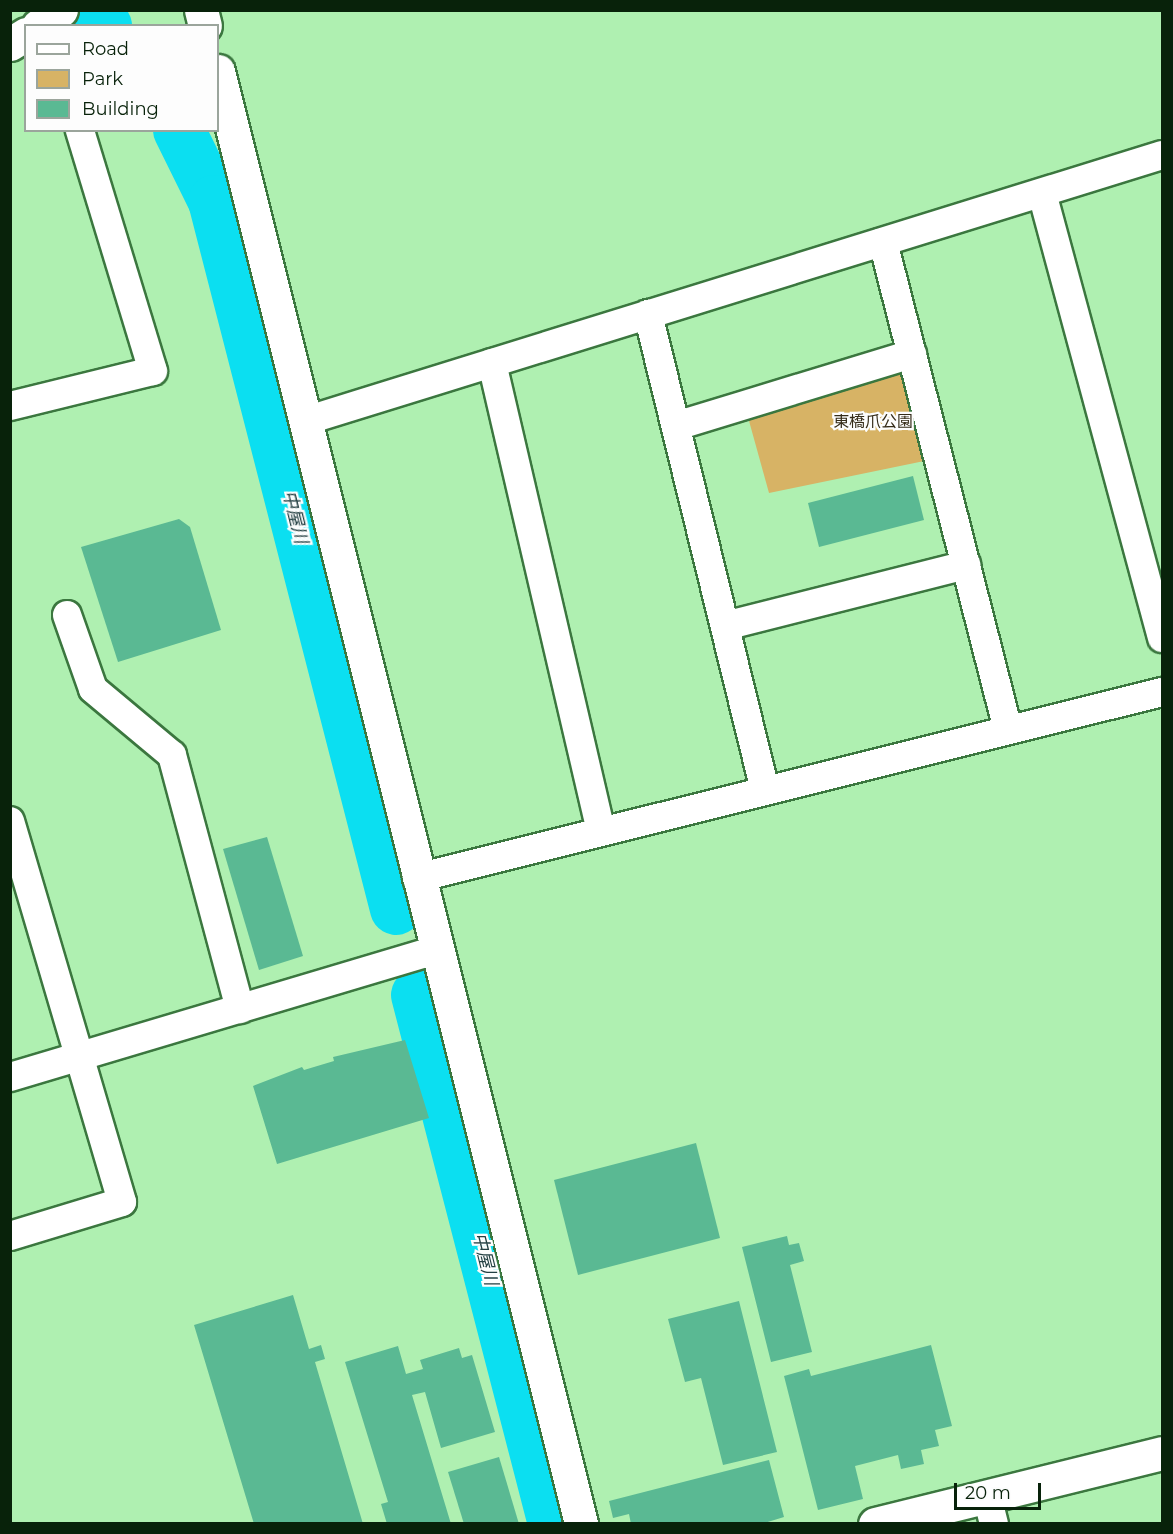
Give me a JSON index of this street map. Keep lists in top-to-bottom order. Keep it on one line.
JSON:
{"water":["中屋川"],"parks":["東橋爪公園"],"legend":["Road","Park","Building"],"scale_bar":"20 m"}
